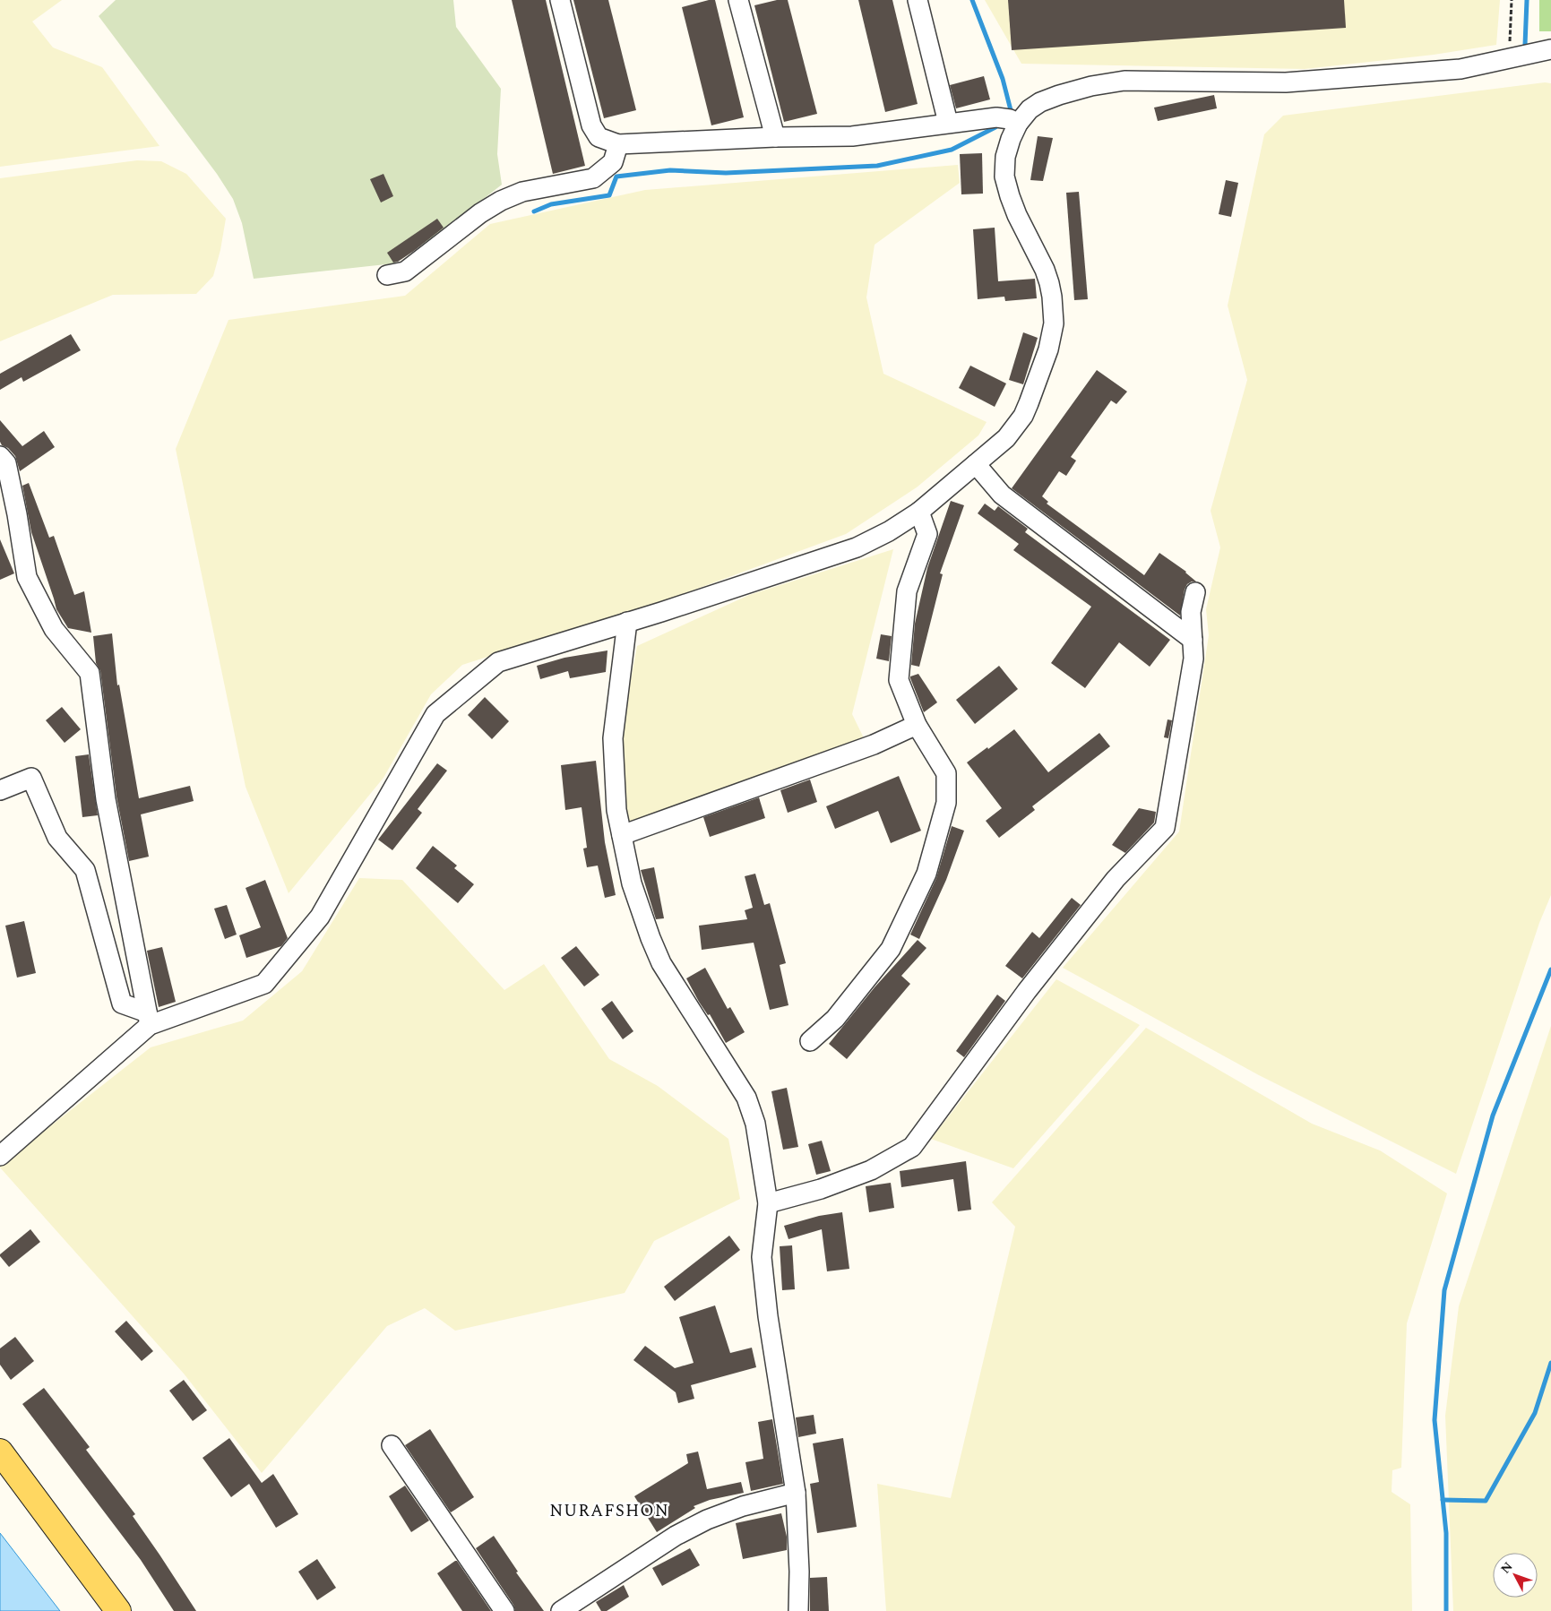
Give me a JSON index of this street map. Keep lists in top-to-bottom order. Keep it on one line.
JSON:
{"districts":["NURAFSHON"],"north":"top left"}
